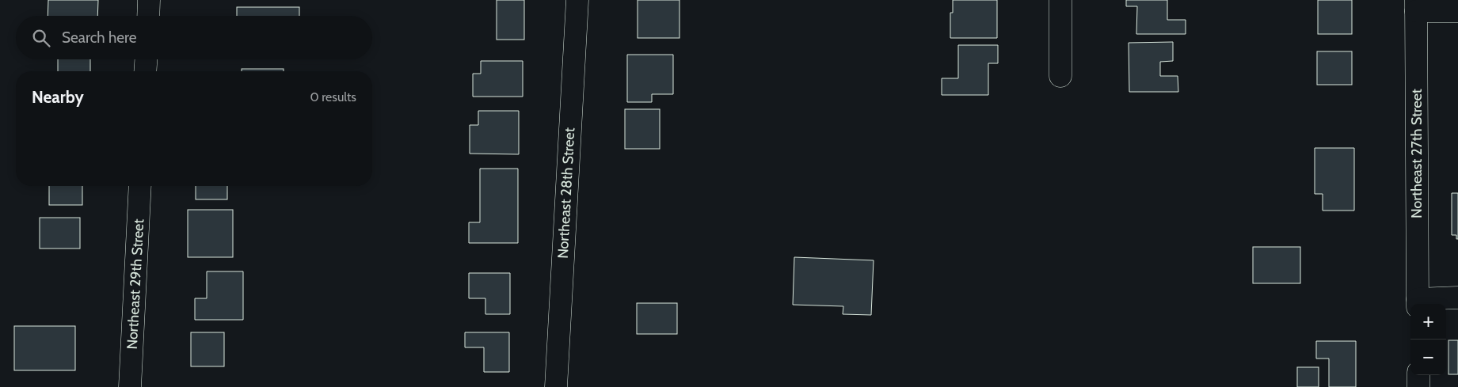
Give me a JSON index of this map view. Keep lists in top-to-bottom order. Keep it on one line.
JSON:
{"streets":{"street":["Northeast 27th Street","Northeast 28th Street","Northeast 29th Street"]},"page":{"search":"Search here","heading":["Nearby","0 results"],"map_buttons":["+","−"]}}
